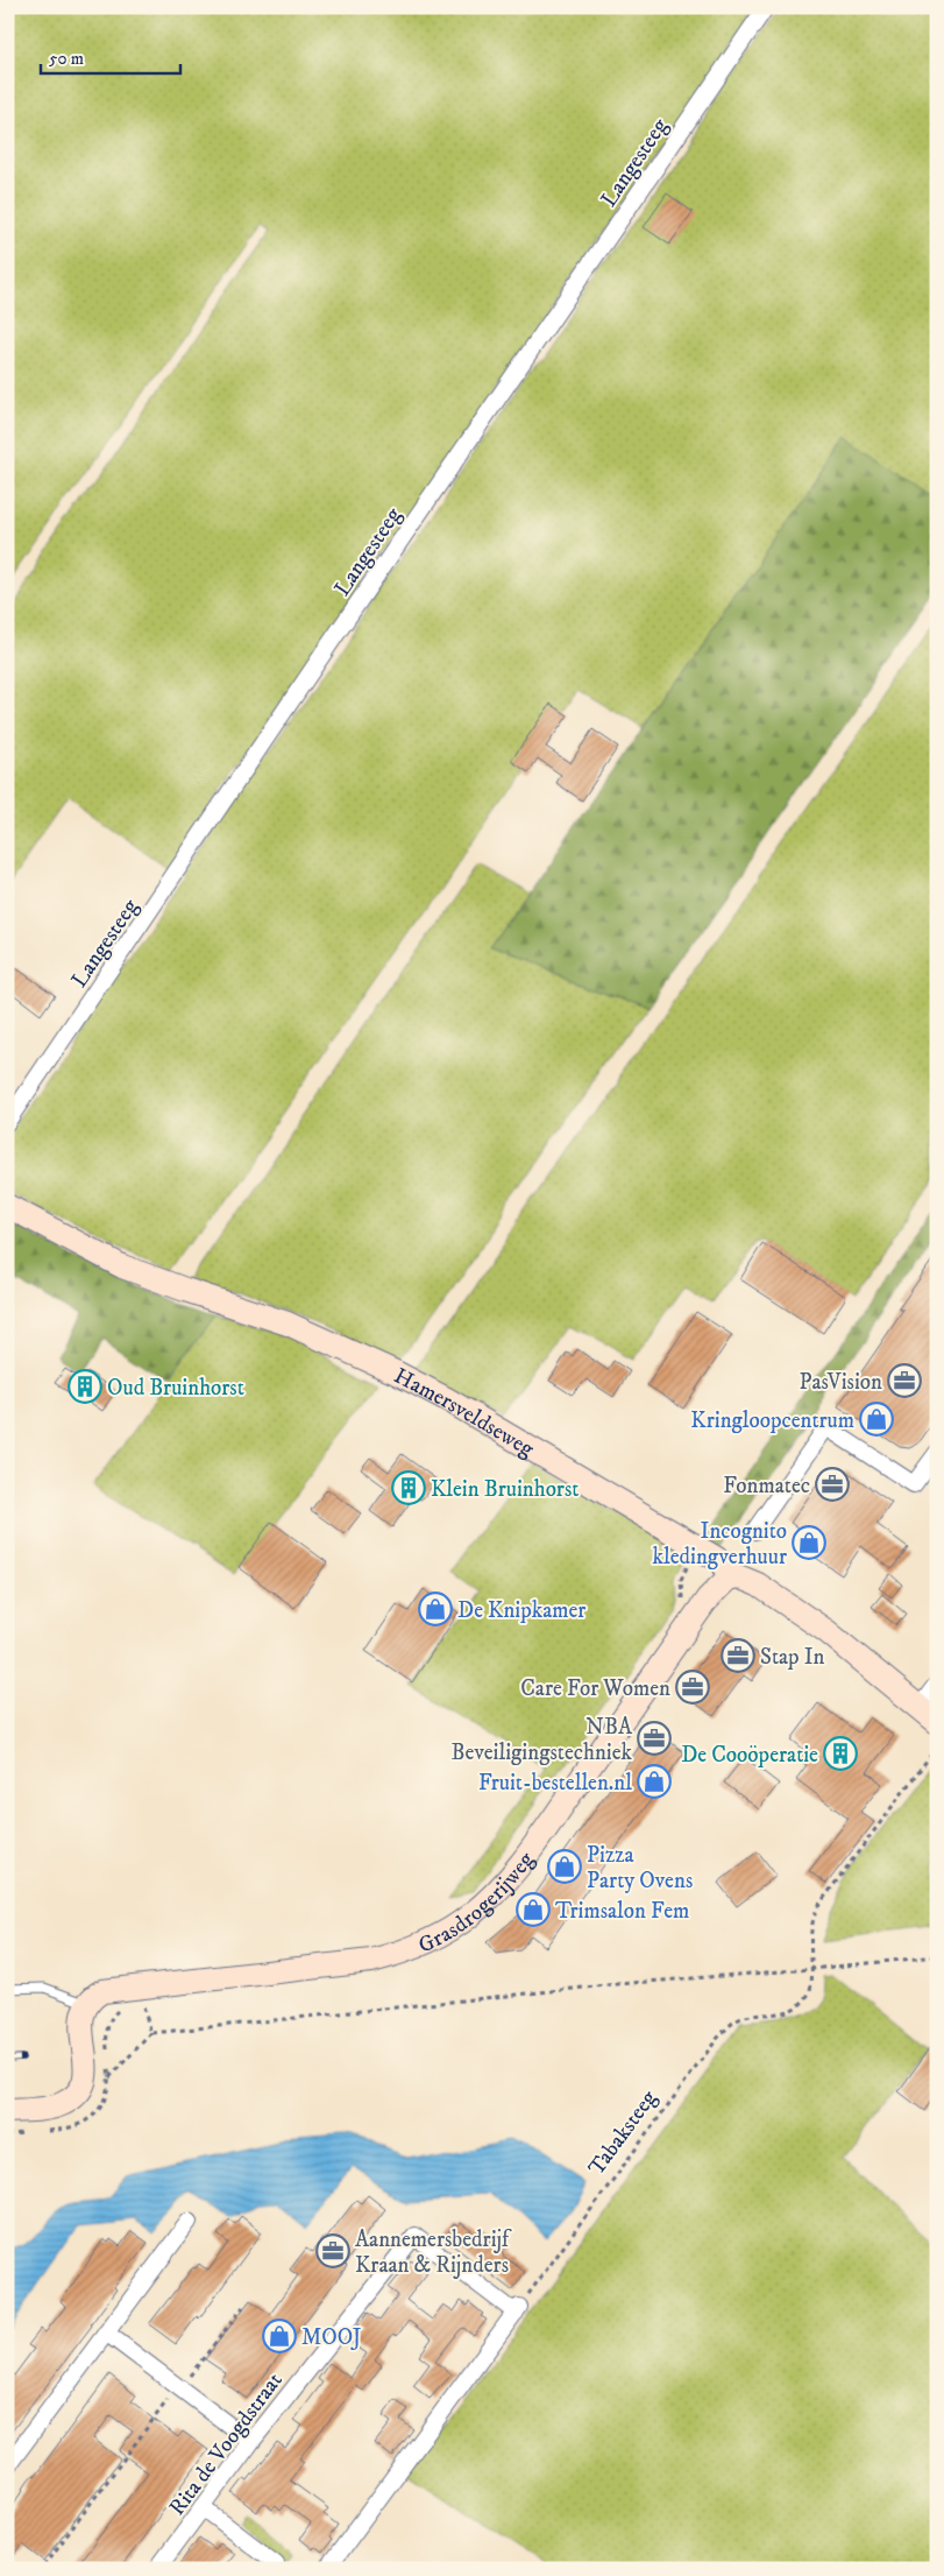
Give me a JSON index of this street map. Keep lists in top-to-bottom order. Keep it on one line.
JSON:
{"streets":{"street":["Langesteeg","Hamersveldseweg","Grasdrogerijweg","Rita de Voogdstraat"],"path":["Tabaksteeg"]},"crossings":[["Hamersveldseweg","Grasdrogerijweg"],["Tabaksteeg","Rita de Voogdstraat"]],"places":{"office":["PasVision","Fonmatec","Stap In","Care For Women","NBA Beveiligingstechniek","Aannemersbedrijf Kraan & Rijnders"],"building":["Oud Bruinhorst","Klein Bruinhorst","De Cooöperatie"],"shop":["Kringloopcentrum","Incognito kledingverhuur","De Knipkamer","Fruit-bestellen.nl","Pizza Party Ovens","Trimsalon Fem","MOOJ"]},"scale_bar":"50 m"}
